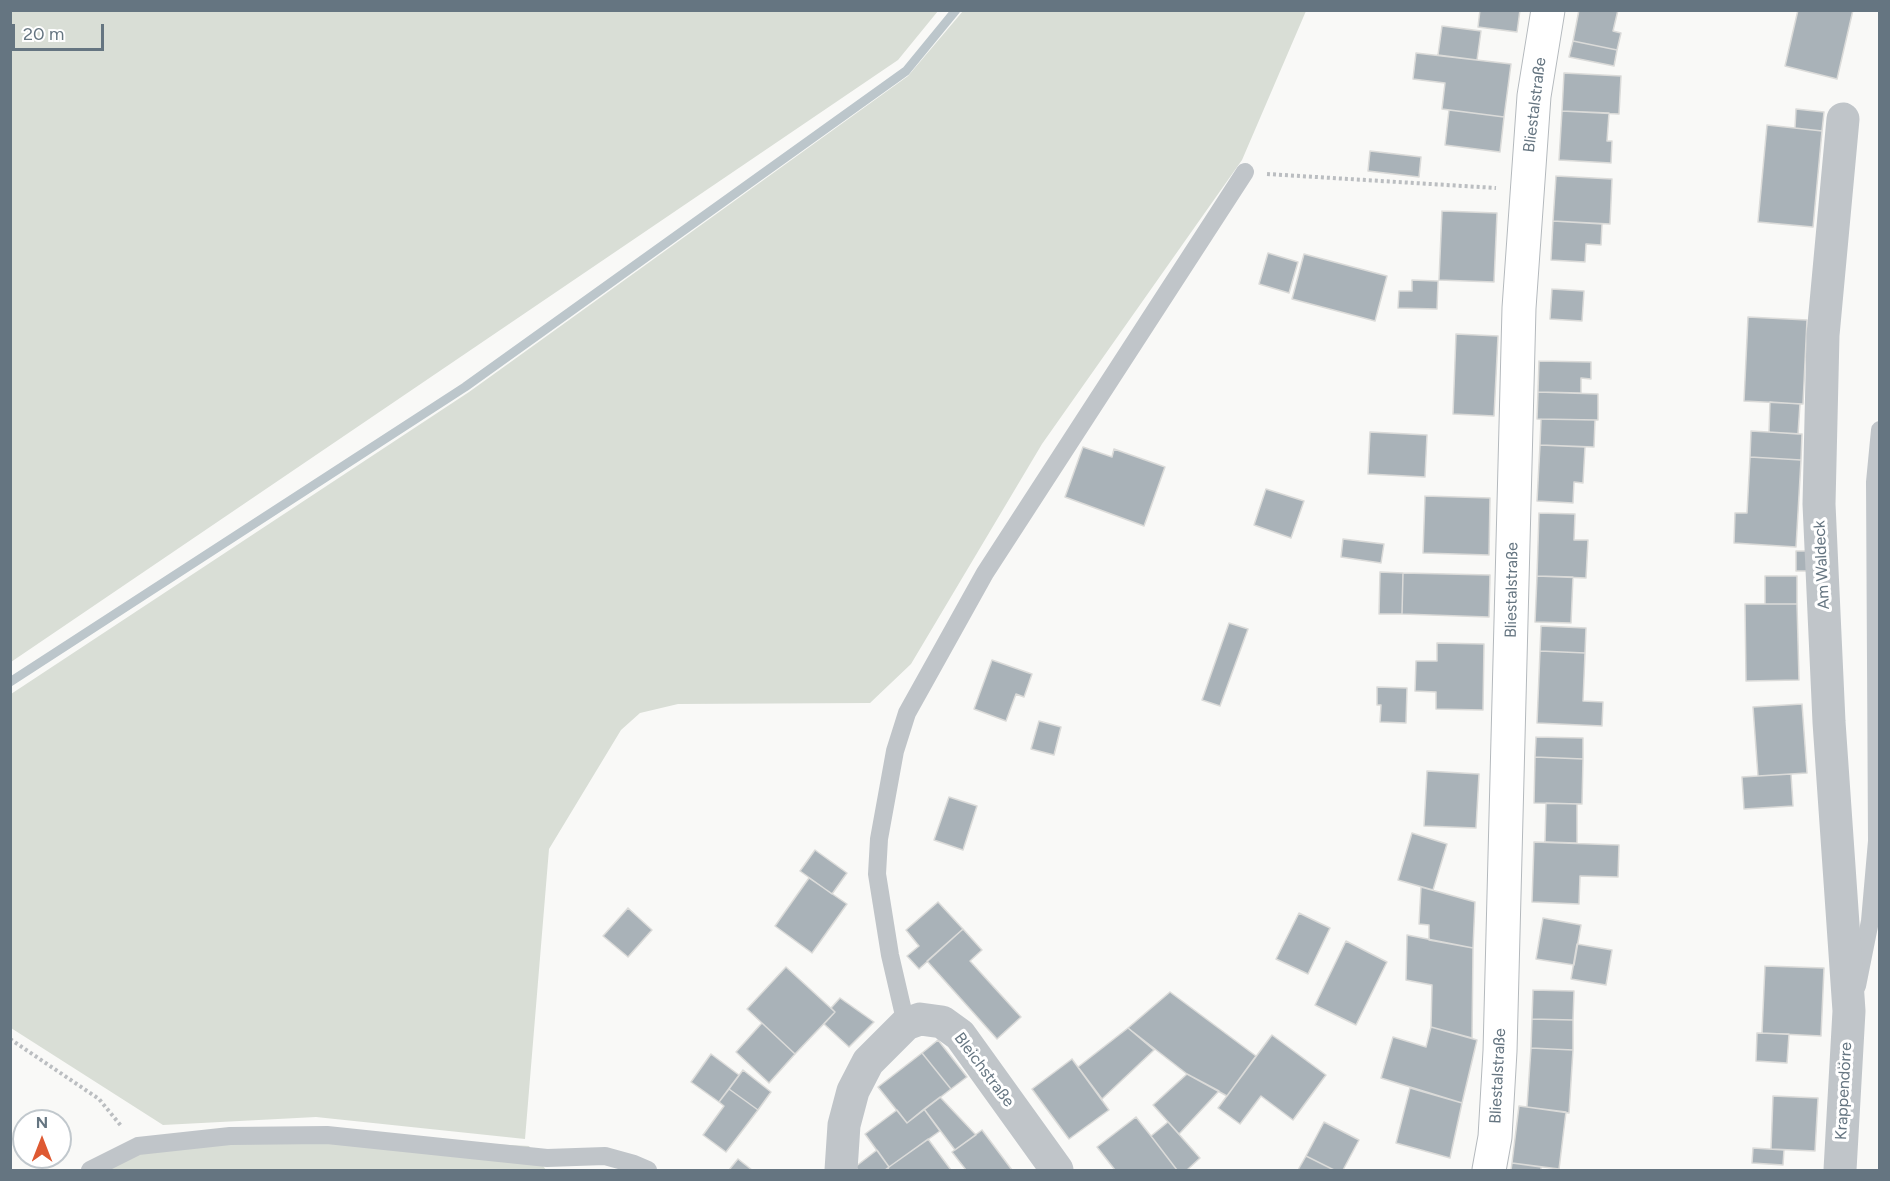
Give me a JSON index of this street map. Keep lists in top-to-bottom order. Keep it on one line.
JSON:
{"streets":{"main road":["Bliestalstraße"],"street":["Am Waldeck","Bleichstraße","Krappendörre"]},"crossings":[["Am Waldeck","Krappendörre"]],"scale_bar":"20 m","north":"top"}
